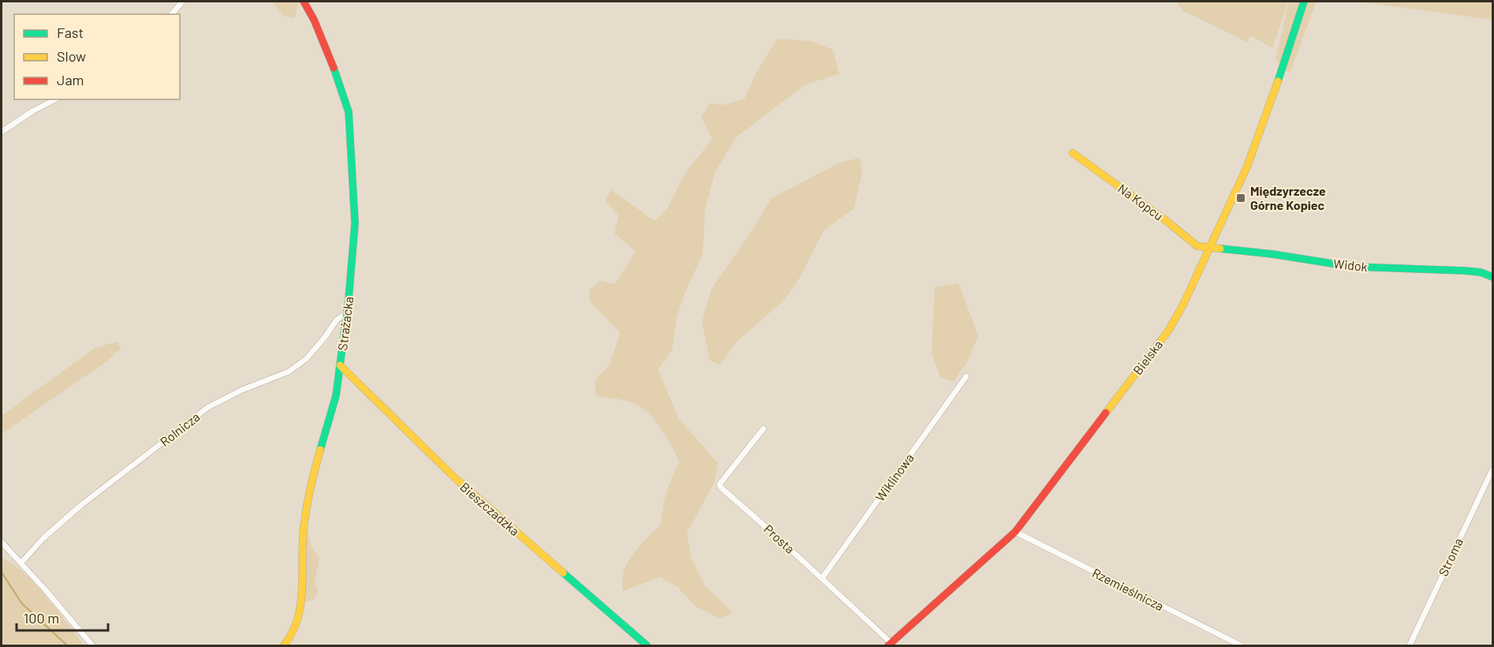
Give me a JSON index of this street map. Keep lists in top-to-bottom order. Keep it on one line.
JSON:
{"streets":{"street":["Na Kopcu","Widok","Strażacka","Bielska","Rolnicza","Wiklinowa","Bieszczadzka","Prosta","Stroma","Rzemieślnicza"]},"crossings":[["Na Kopcu","Widok"],["Na Kopcu","Bielska"],["Widok","Bielska"],["Strażacka","Rolnicza"],["Strażacka","Bieszczadzka"],["Bielska","Prosta"],["Bielska","Rzemieślnicza"],["Wiklinowa","Prosta"]],"places":{"transit":["Międzyrzecze Górne Kopiec"]},"legend":["Fast","Slow","Jam"],"scale_bar":"100 m"}
